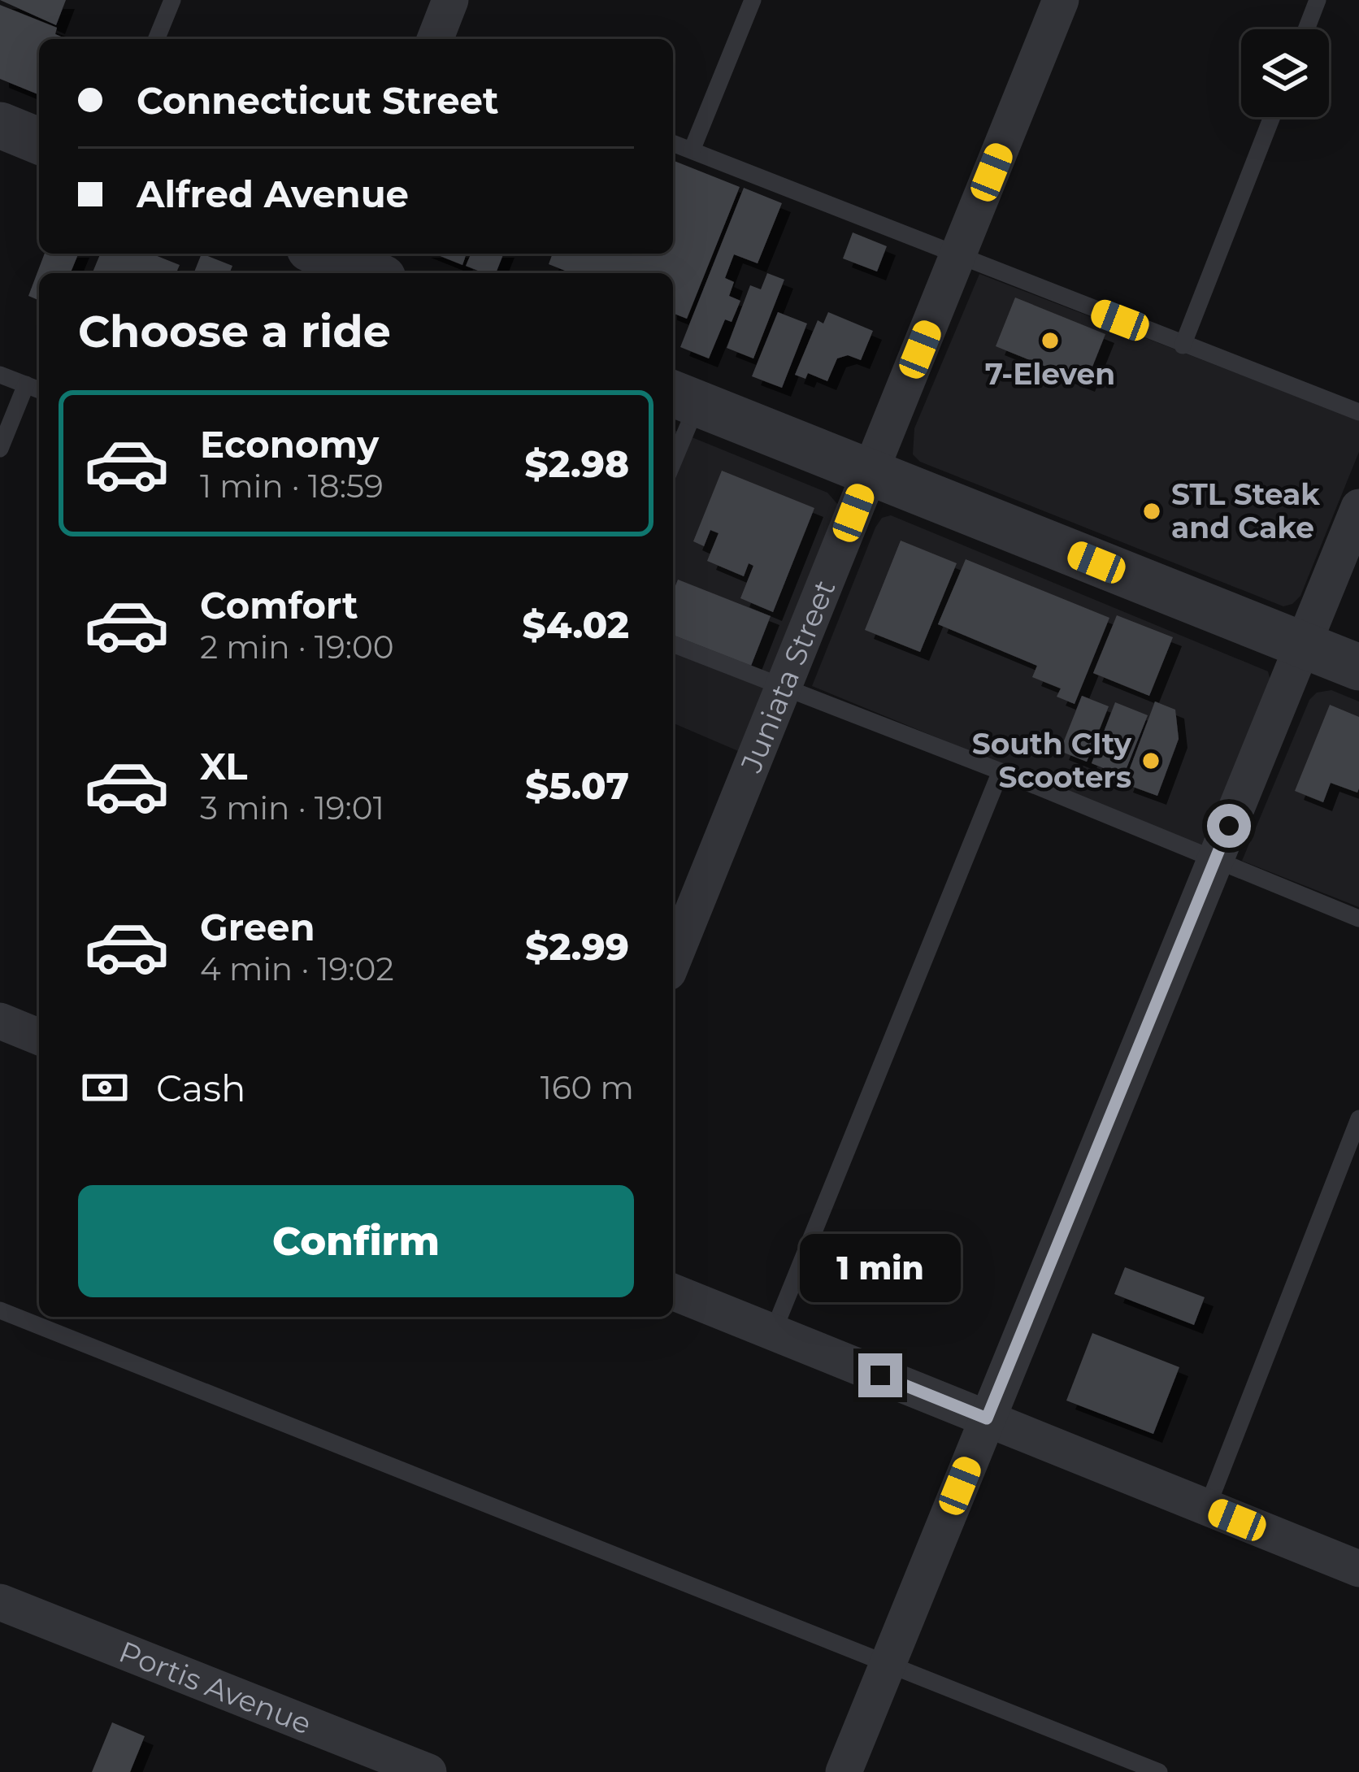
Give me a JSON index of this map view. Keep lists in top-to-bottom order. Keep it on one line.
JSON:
{"streets":{"street":["Juniata Street","Portis Avenue"]},"places":["7-Eleven","STL Steak and Cake","South CIty Scooters"],"page":{"banner":["Connecticut Street","Alfred Avenue"],"heading":"Choose a ride","list":[{"name":"Economy","note":"1 min · 18:59","value":"$2.98"},{"name":"Comfort","note":"2 min · 19:00","value":"$4.02"},{"name":"XL","note":"3 min · 19:01","value":"$5.07"},{"name":"Green","note":"4 min · 19:02","value":"$2.99"}],"pay":["Cash","160 m"],"buttons":"Confirm","bubble":"1 min"}}
